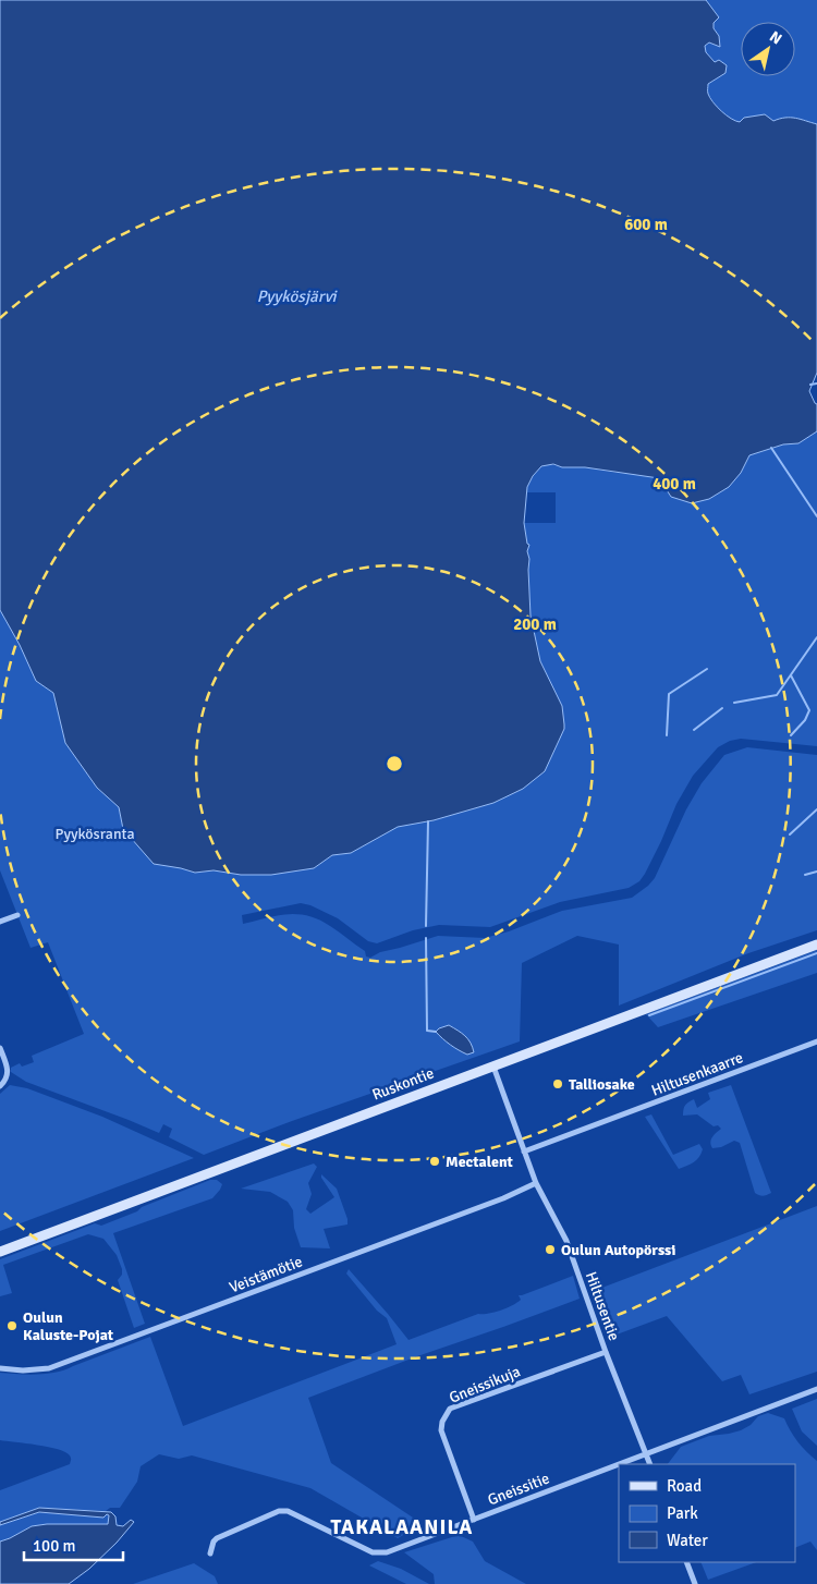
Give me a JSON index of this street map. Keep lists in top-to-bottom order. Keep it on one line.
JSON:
{"streets":{"main road":["Ruskontie"],"street":["Hiltusenkaarre","Veistämötie","Hiltusentie","Gneissikuja","Gneissitie"]},"crossings":[["Hiltusenkaarre","Hiltusentie"],["Ruskontie","Hiltusentie"],["Veistämötie","Hiltusentie"],["Hiltusentie","Gneissikuja"],["Hiltusentie","Gneissitie"],["Gneissikuja","Gneissitie"]],"districts":["TAKALAANILA"],"water":["Pyykösjärvi"],"parks":["Pyykösranta"],"places":["Talliosake","Mectalent","Oulun Autopörssi","Oulun Kaluste-Pojat"],"legend":["Road","Park","Water"],"scale_bar":"100 m","north":"top right","rings":["600 m","400 m","200 m"]}
